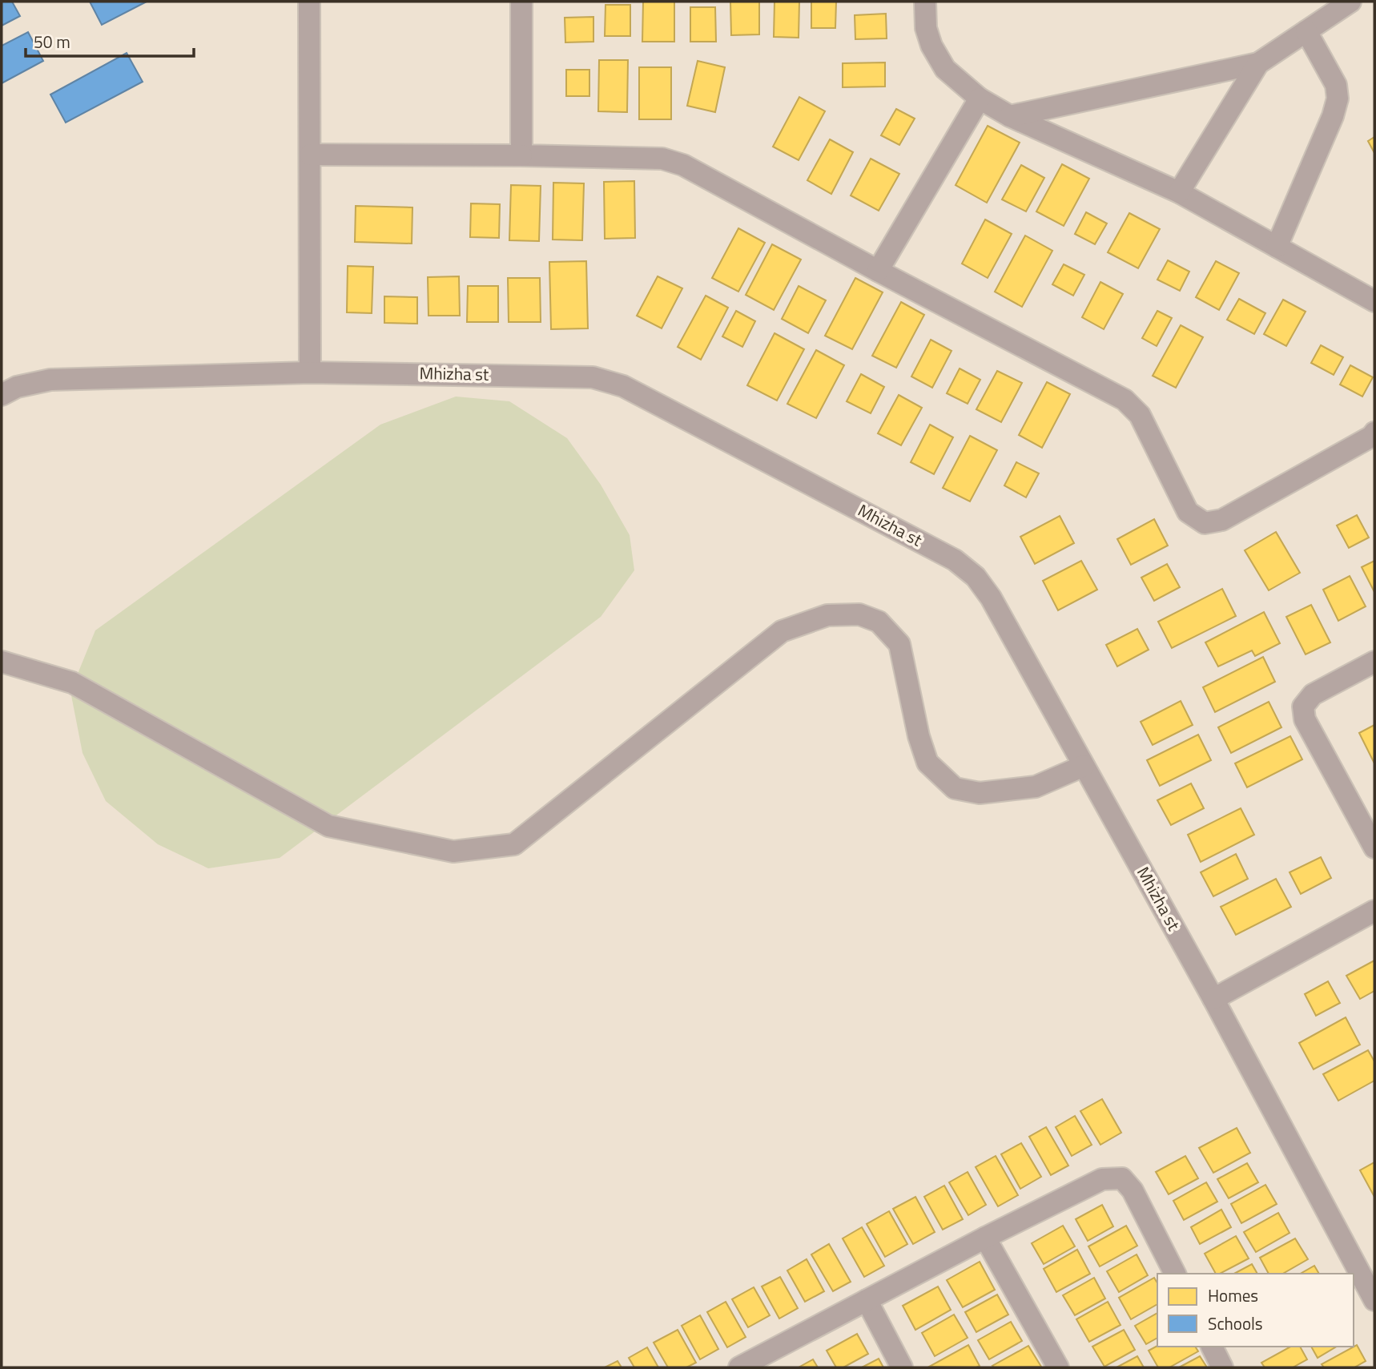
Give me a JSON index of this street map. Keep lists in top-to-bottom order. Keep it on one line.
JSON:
{"streets":{"street":["Mhizha st"]},"legend":["Homes","Schools"],"scale_bar":"50 m"}
